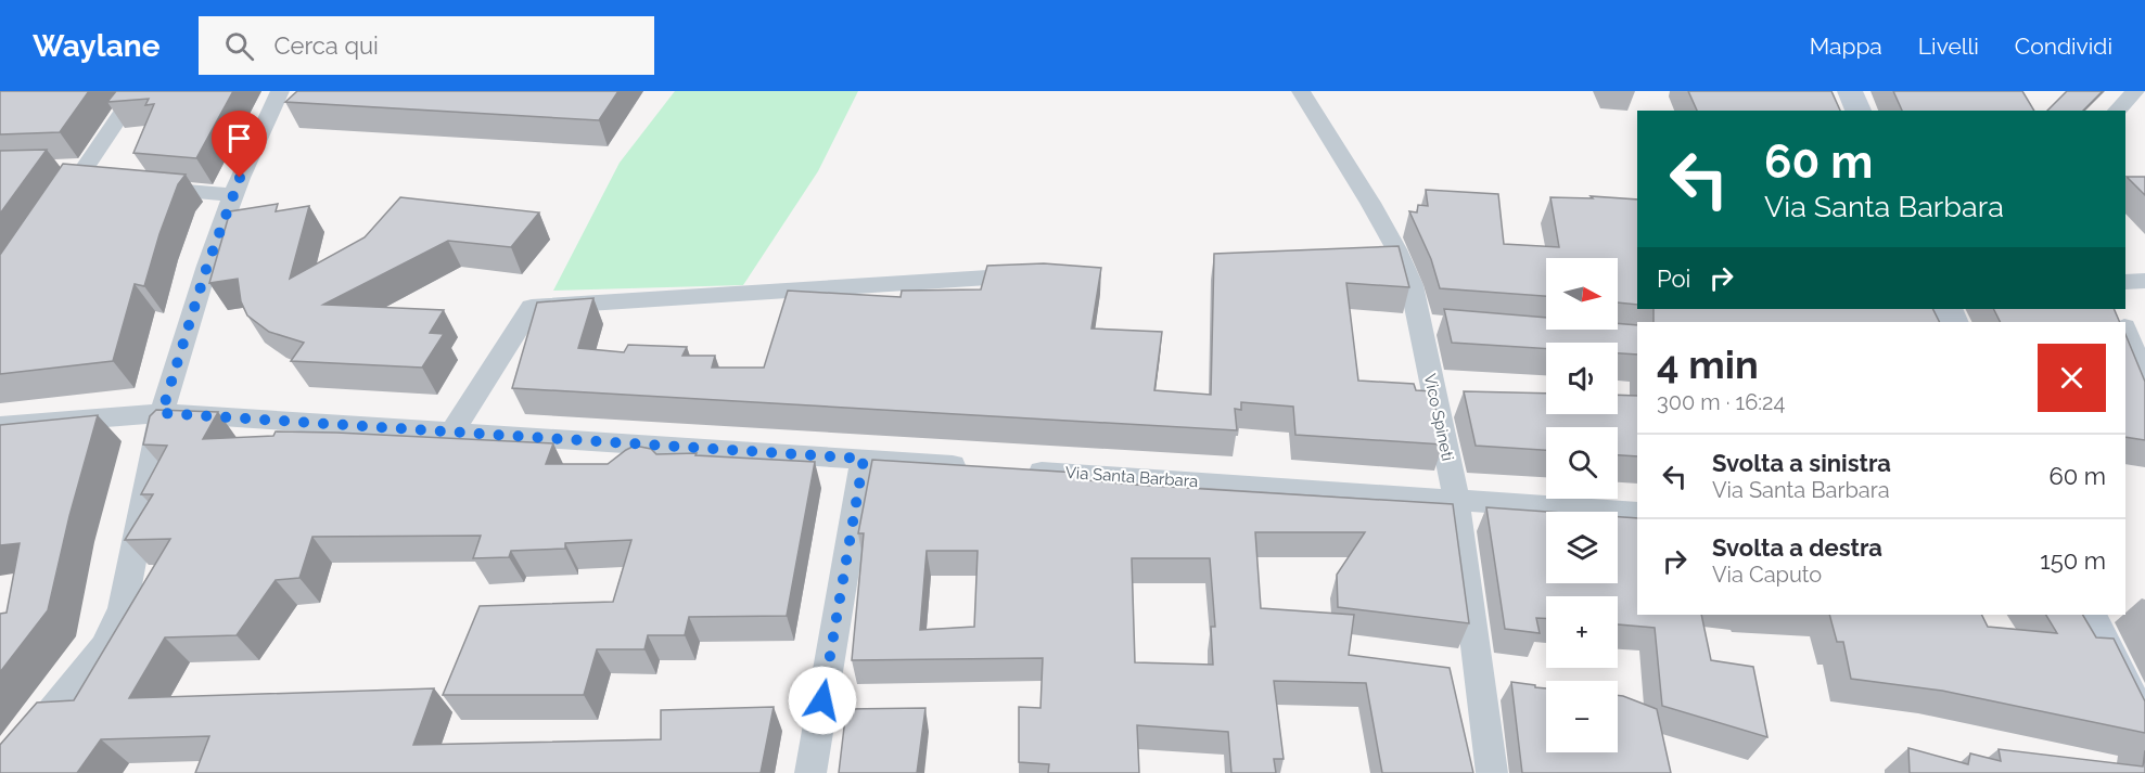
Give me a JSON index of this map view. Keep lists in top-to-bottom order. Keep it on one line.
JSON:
{"streets":{"street":["Vico Spineti","Via Santa Barbara"]},"crossings":[["Vico Spineti","Via Santa Barbara"]],"north":"right","page":{"header":"Waylane","search":"Cerca qui","nav":["Mappa","Livelli","Condividi"],"turn":["60 m","Via Santa Barbara"],"then":"Poi","map_buttons":["+","−"],"heading":["4 min","300 m · 16:24"],"list":[{"name":"Svolta a sinistra","note":"Via Santa Barbara","value":"60 m"},{"name":"Svolta a destra","note":"Via Caputo","value":"150 m"}]}}
